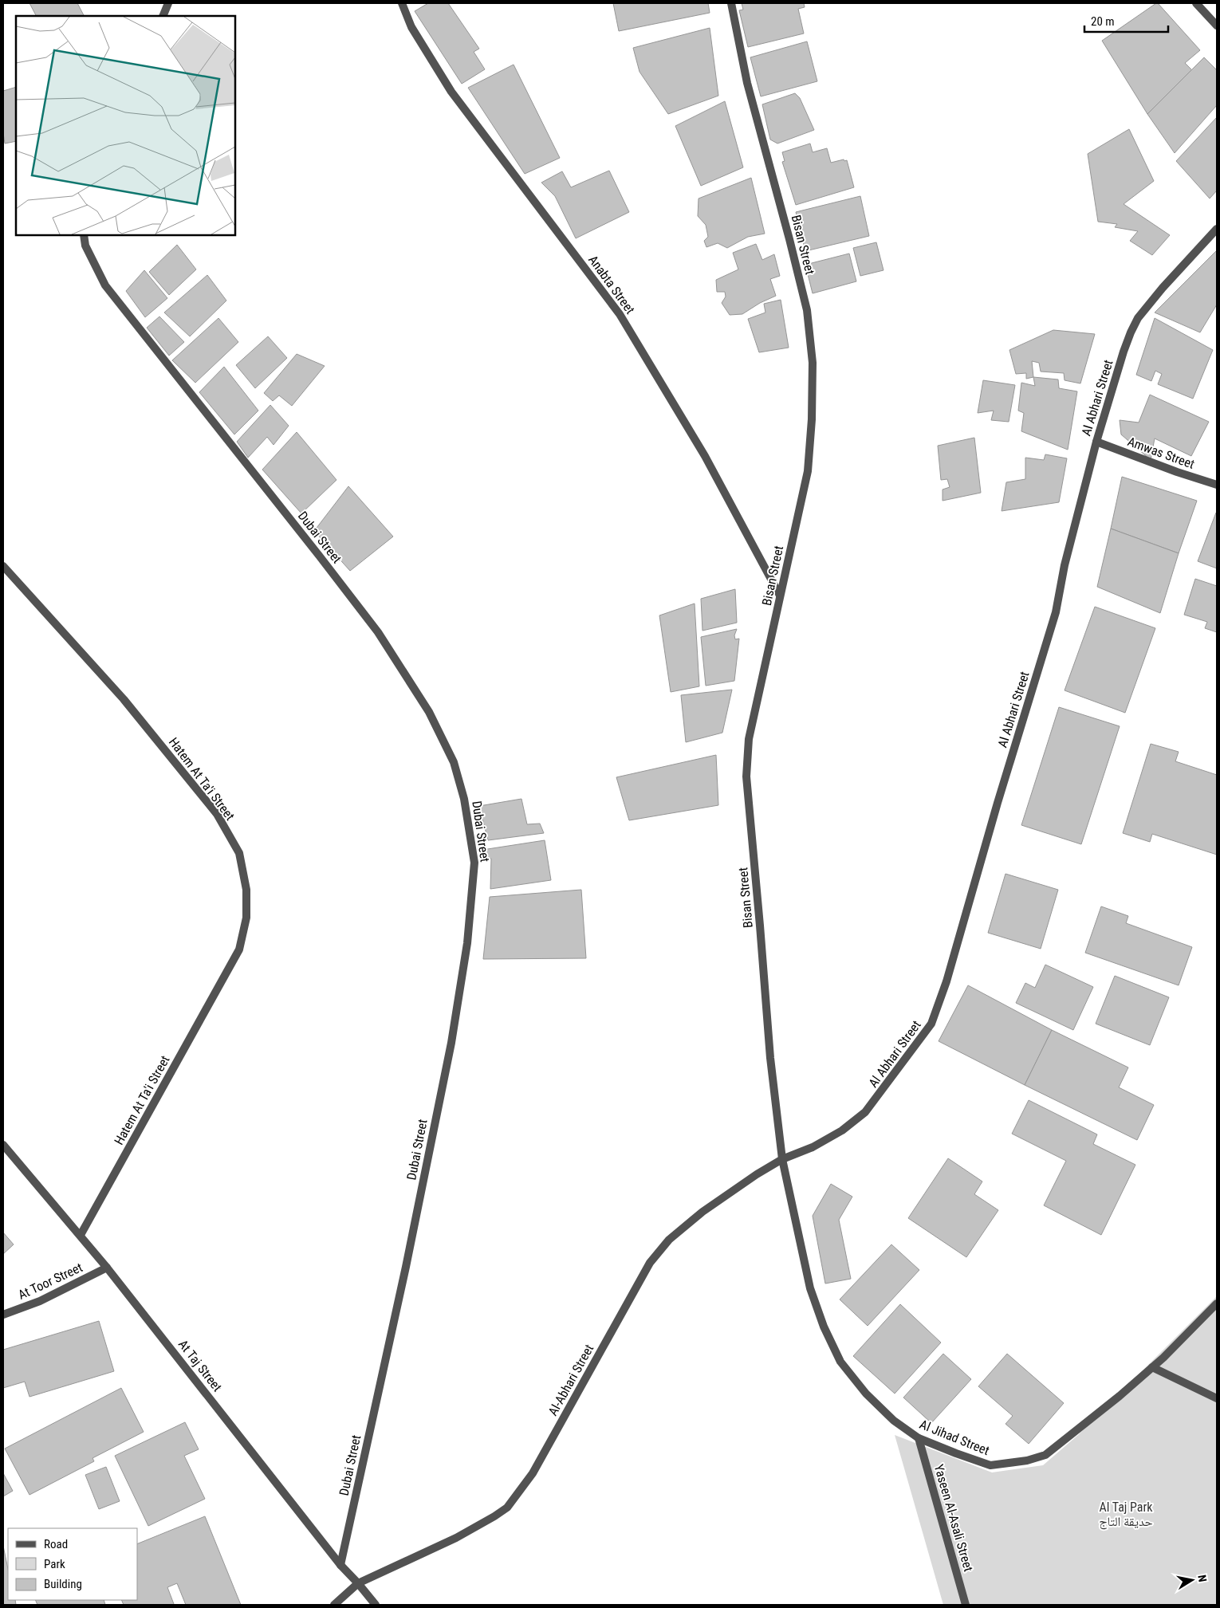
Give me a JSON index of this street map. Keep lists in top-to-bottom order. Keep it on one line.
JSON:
{"streets":{"street":["Bisan Street","Anabta Street","Al Abhari Street","Amwas Street","Dubai Street","Hatem At Ta'i Street","At Toor Street","At Taj Street","Al-Abhari Street","Al Jihad Street","Yaseen Al-Asali Street"]},"crossings":[["Bisan Street","Anabta Street"],["Bisan Street","Al Abhari Street"],["Bisan Street","Al-Abhari Street"],["Bisan Street","Al Jihad Street"],["Al Abhari Street","Amwas Street"],["Al Abhari Street","Al-Abhari Street"],["Al Abhari Street","Al Jihad Street"],["Dubai Street","At Taj Street"],["Hatem At Ta'i Street","At Taj Street"],["At Toor Street","At Taj Street"],["At Taj Street","Al-Abhari Street"],["Al-Abhari Street","Al Jihad Street"],["Al Jihad Street","Yaseen Al-Asali Street"]],"parks":["Al Taj Park حديقة التاج"],"legend":["Road","Park","Building"],"scale_bar":"20 m","north":"right"}
